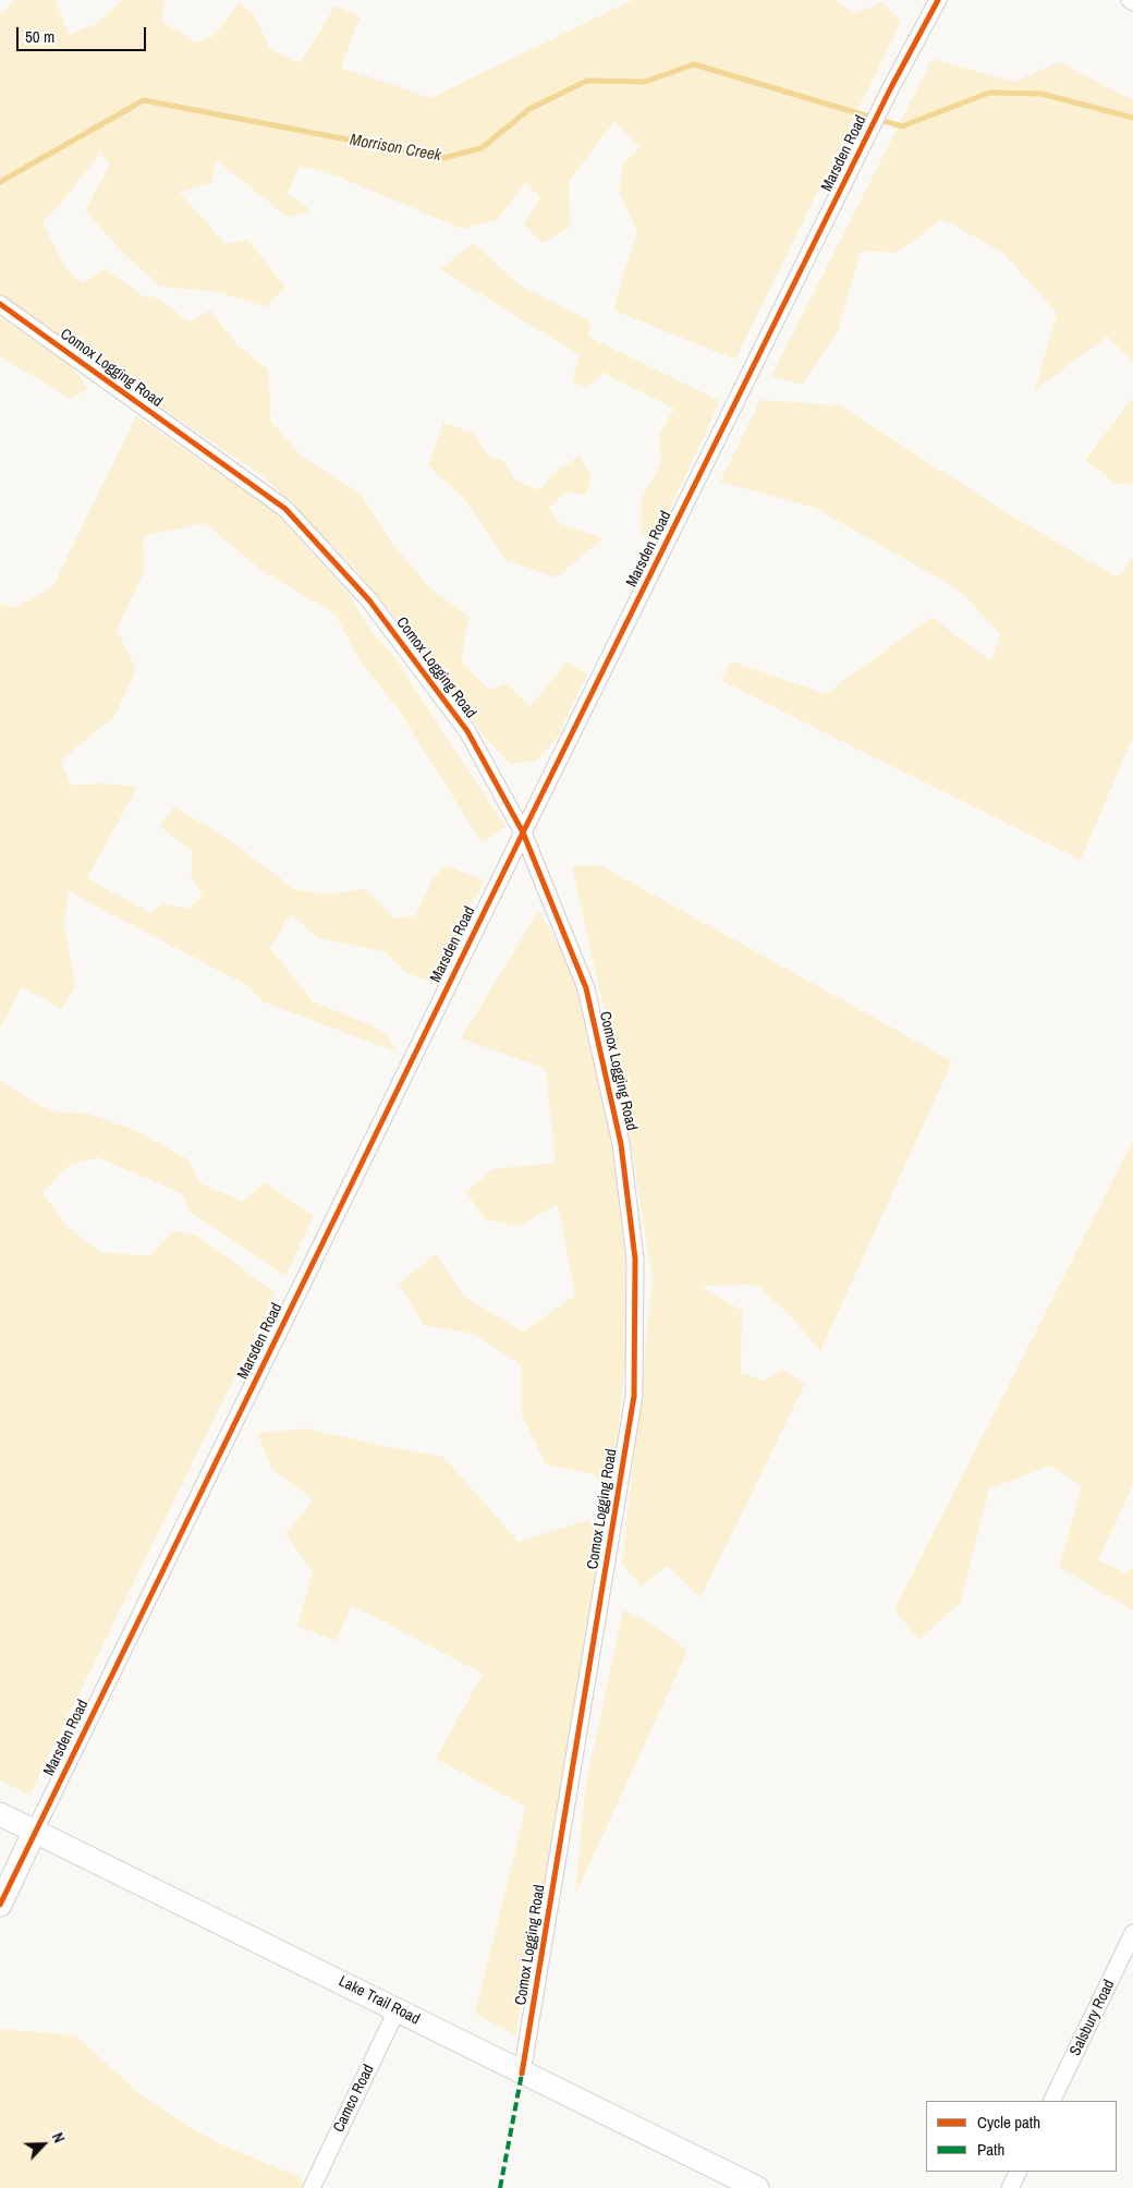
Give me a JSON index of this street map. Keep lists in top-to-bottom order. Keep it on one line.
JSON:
{"streets":{"street":["Marsden Road","Comox Logging Road","Lake Trail Road","Salsbury Road","Camco Road"]},"crossings":[["Marsden Road","Comox Logging Road"],["Marsden Road","Lake Trail Road"],["Comox Logging Road","Lake Trail Road"],["Lake Trail Road","Camco Road"]],"water":["Morrison Creek"],"legend":["Cycle path","Path"],"scale_bar":"50 m","north":"top right"}
